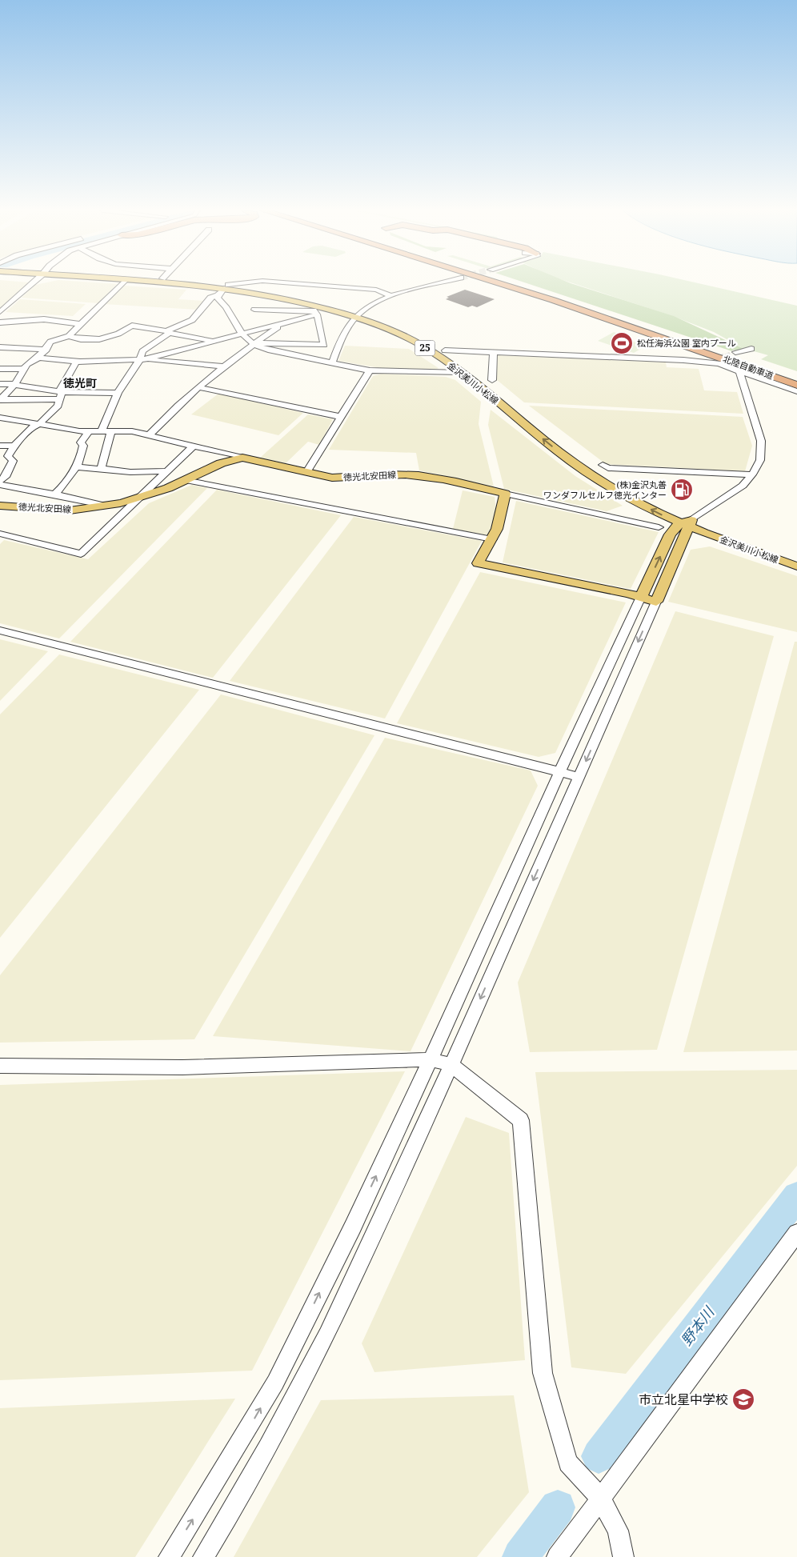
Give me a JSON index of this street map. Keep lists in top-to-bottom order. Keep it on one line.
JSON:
{"streets":{"highway":["北陸自動車道"],"main road":["25","金沢美川小松線","徳光北安田線"]},"districts":["徳光町"],"water":["野本川"],"places":{"sports":["松任海浜公園 室内プール"],"fuel station":["(株)金沢丸善 ワンダフルセルフ徳光インター"],"school or university":["市立北星中学校"]}}
